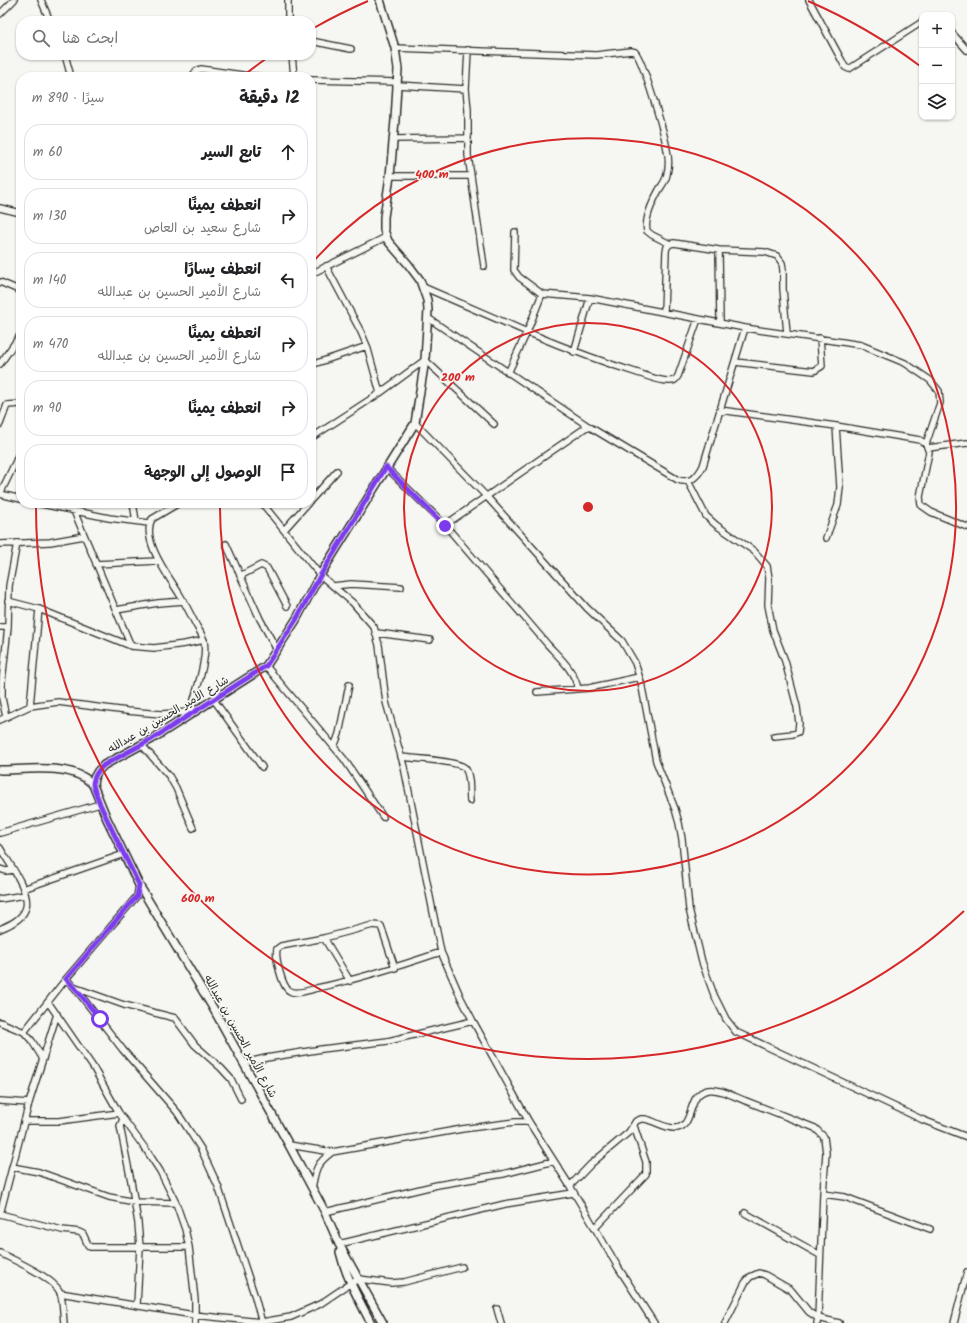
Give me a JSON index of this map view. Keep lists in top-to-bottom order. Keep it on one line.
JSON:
{"streets":{"street":["شارع الأمير الحسين بن عبدالله"]},"page":{"map_buttons":["+","−"],"search":"ابحث هنا","heading":["12 دقيقة","سيرًا · 890 m"],"list":[["تابع السير","60 m"],["انعطف يمينًا","شارع سعيد بن العاص","130 m"],["انعطف يسارًا","شارع الأمير الحسين بن عبدالله","140 m"],["انعطف يمينًا","شارع الأمير الحسين بن عبدالله","470 m"],["انعطف يمينًا","90 m"],"الوصول إلى الوجهة"]},"rings":["400 m","200 m","600 m"]}
